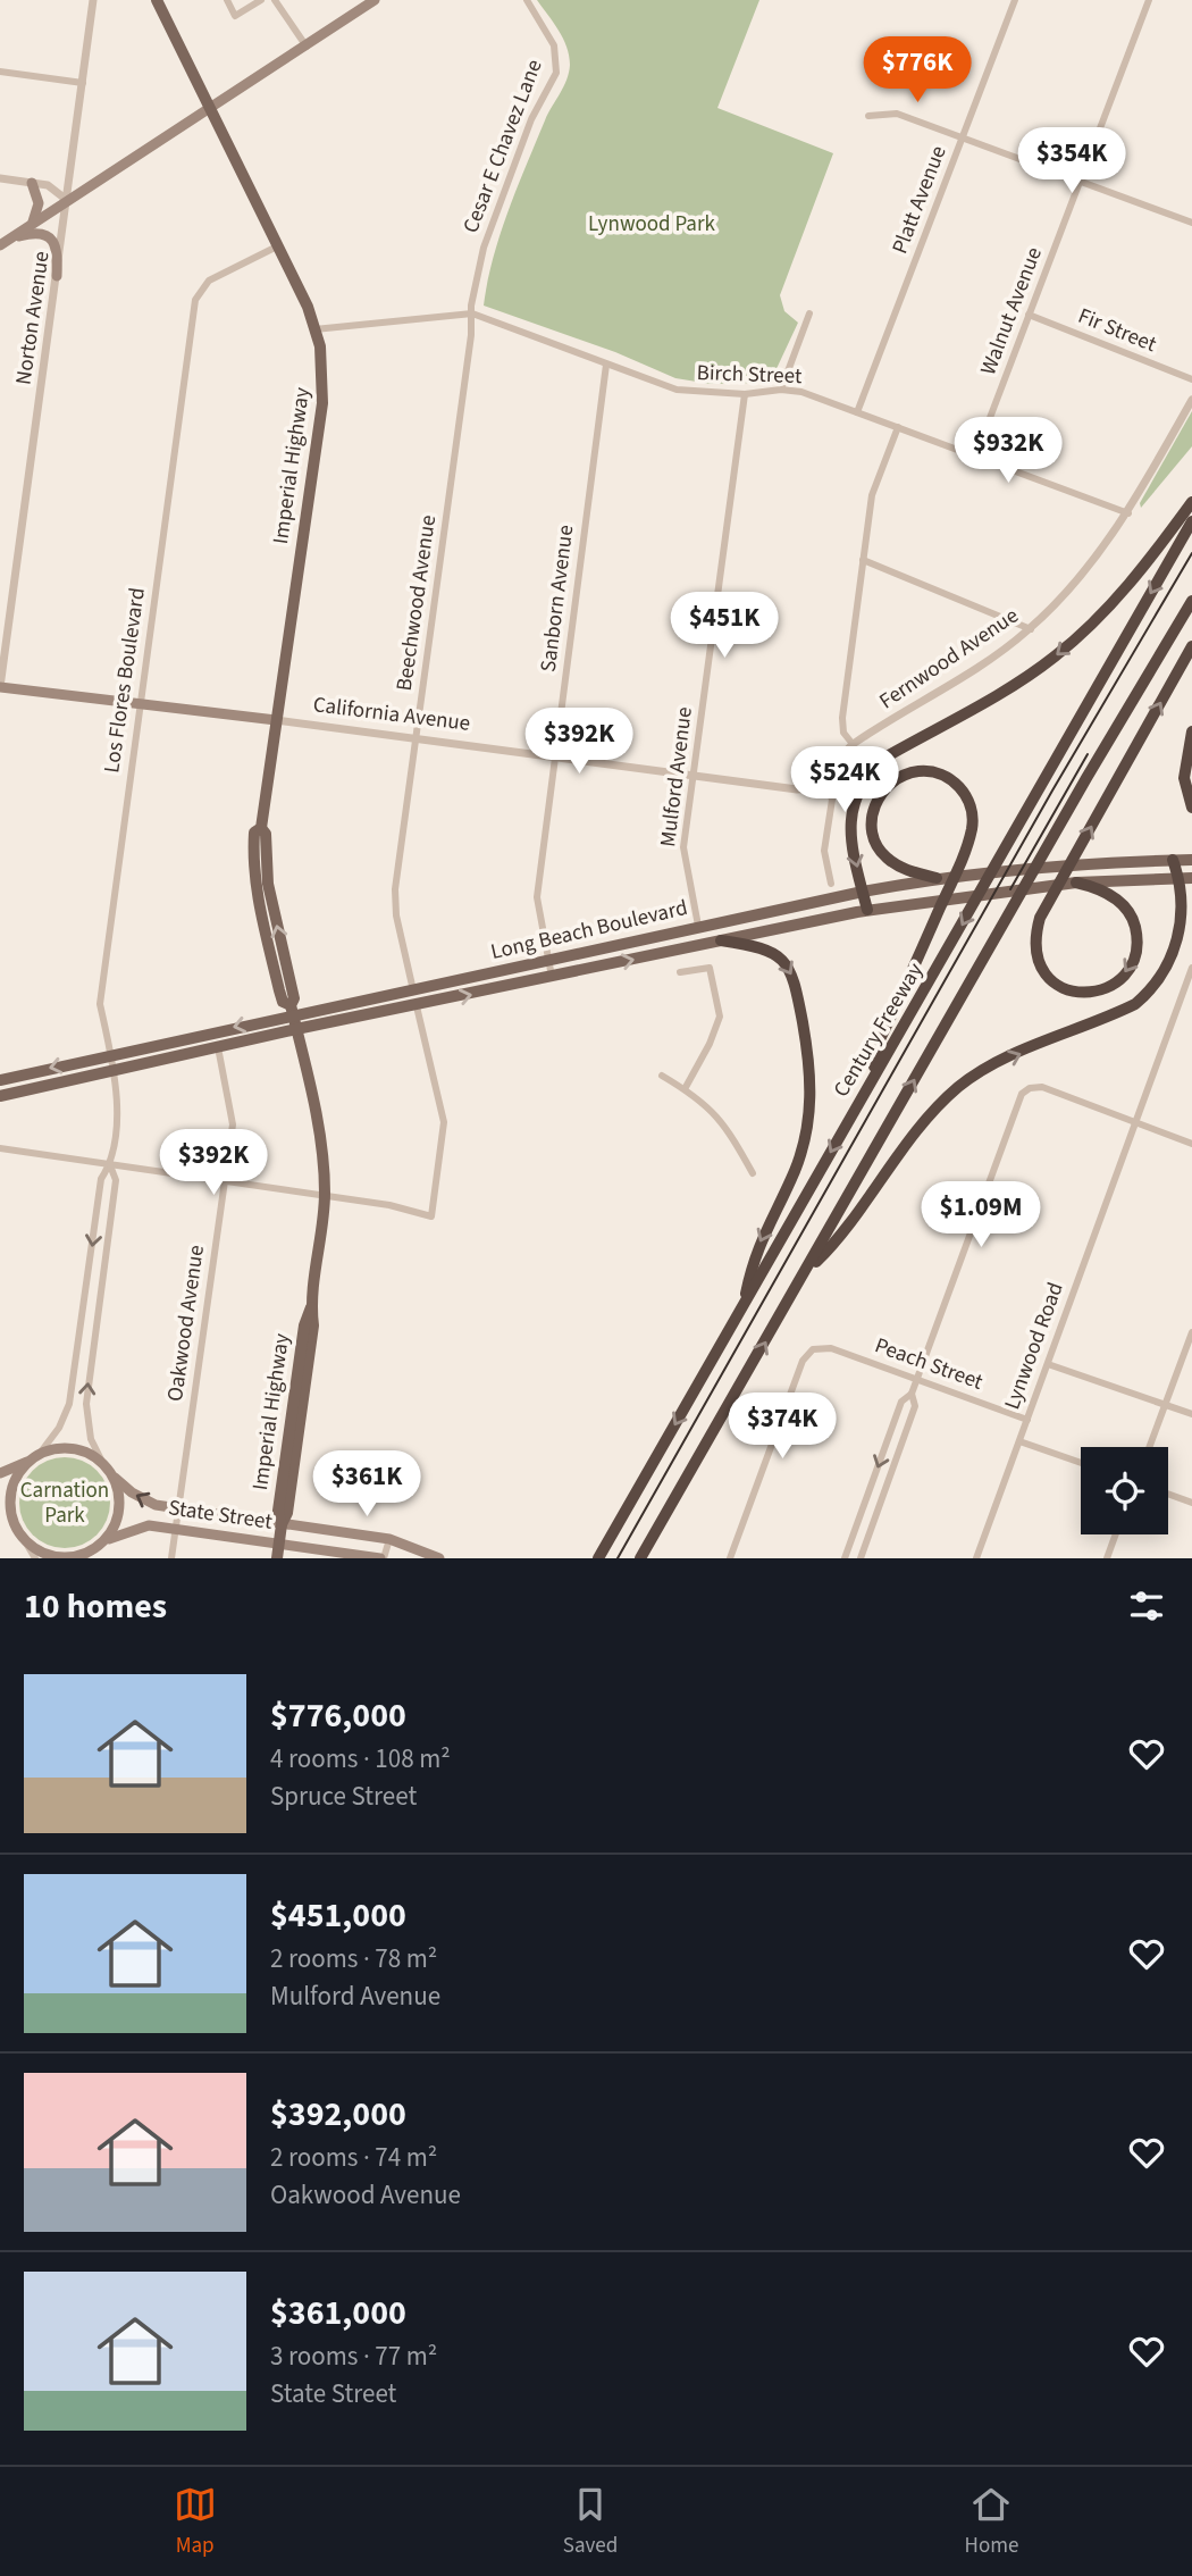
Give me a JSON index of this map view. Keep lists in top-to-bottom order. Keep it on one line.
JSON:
{"streets":{"highway":["Century Freeway"],"main road":["Imperial Highway","California Avenue","Long Beach Boulevard","State Street"],"street":["Cesar E Chavez Lane","Platt Avenue","Walnut Avenue","Norton Avenue","Fir Street","Birch Street","Sanborn Avenue","Beechwood Avenue","Fernwood Avenue","Los Flores Boulevard","Mulford Avenue","Oakwood Avenue","Lynwood Road","Peach Street"]},"crossings":[["Cesar E Chavez Lane","Birch Street"],["Cesar E Chavez Lane","Beechwood Avenue"],["Platt Avenue","Birch Street"],["Walnut Avenue","Fir Street"],["Walnut Avenue","Birch Street"],["Norton Avenue","California Avenue"],["Birch Street","Imperial Highway"],["Birch Street","Sanborn Avenue"],["Birch Street","Beechwood Avenue"],["Birch Street","Fernwood Avenue"],["Birch Street","Mulford Avenue"],["Imperial Highway","Los Flores Boulevard"],["Imperial Highway","California Avenue"],["Imperial Highway","Long Beach Boulevard"],["Imperial Highway","State Street"],["Sanborn Avenue","California Avenue"],["Sanborn Avenue","Long Beach Boulevard"],["Beechwood Avenue","California Avenue"],["Beechwood Avenue","Long Beach Boulevard"],["Los Flores Boulevard","California Avenue"],["Los Flores Boulevard","Long Beach Boulevard"],["Los Flores Boulevard","State Street"],["California Avenue","Mulford Avenue"],["Mulford Avenue","Long Beach Boulevard"],["Long Beach Boulevard","Oakwood Avenue"],["Oakwood Avenue","State Street"],["Lynwood Road","Peach Street"]],"parks":["Lynwood Park","Carnation Park"],"page":{"price":["$776K","$354K","$932K","$451K","$392K","$524K","$392K","$1.09M","$374K","$361K"],"heading":"10 homes","list":[{"name":"$776,000","note":"4 rooms · 108 m² · Spruce Street"},{"name":"$451,000","note":"2 rooms · 78 m² · Mulford Avenue"},{"name":"$392,000","note":"2 rooms · 74 m² · Oakwood Avenue"},{"name":"$361,000","note":"3 rooms · 77 m² · State Street"}],"tabs":["Map","Saved","Home"]}}
